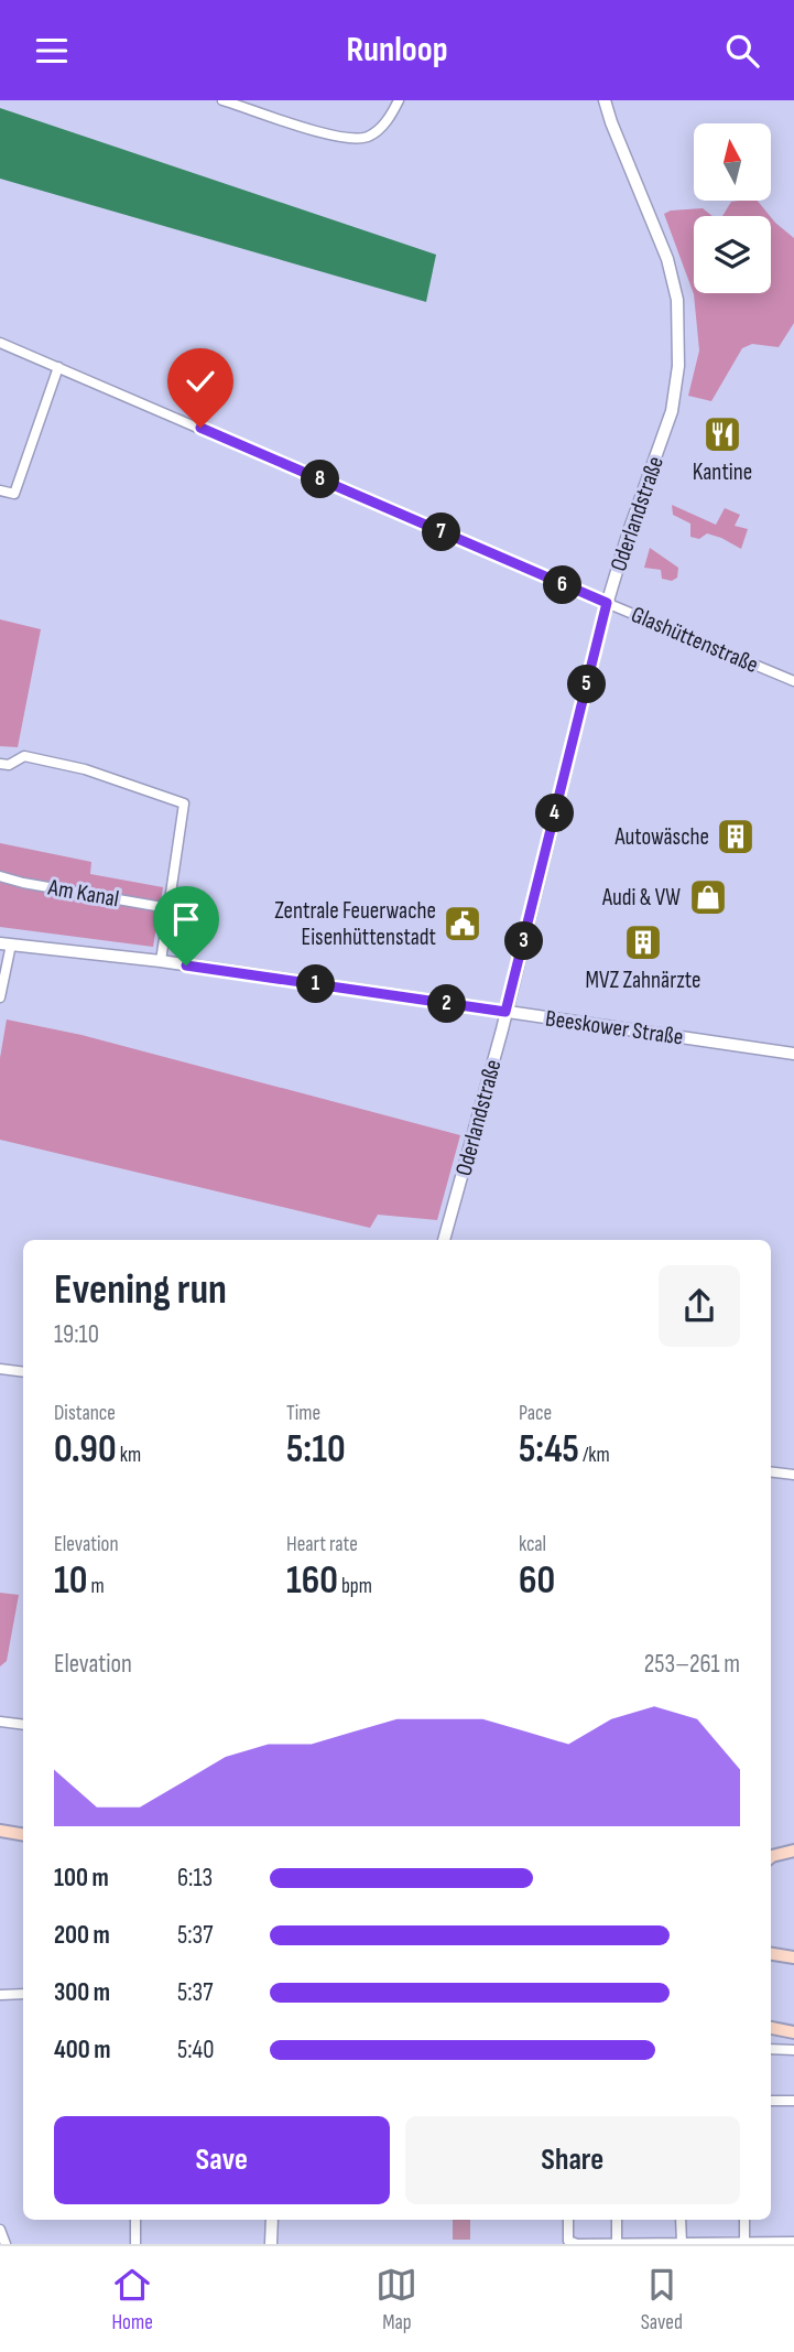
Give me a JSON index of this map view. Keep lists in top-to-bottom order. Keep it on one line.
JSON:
{"streets":{"street":["Oderlandstraße","Glashüttenstraße","Am Kanal","Beeskower Straße"]},"crossings":[["Oderlandstraße","Glashüttenstraße"],["Oderlandstraße","Beeskower Straße"]],"places":{"restaurant":["Kantine"],"building":["Autowäsche","MVZ Zahnärzte"],"shop":["Audi & VW"],"public building":["Zentrale Feuerwache Eisenhüttenstadt"]},"north":"top","page":{"header":"Runloop","pins":["8","7","6","5","4","3","1","2"],"heading":["Evening run","19:10"],"stats":[["Distance","0.90 km"],["Time","5:10"],["Pace","5:45 /km"],["Elevation","10 m"],["Heart rate","160 bpm"],["kcal","60"]],"chart":["Elevation","253–261 m"],"list":[{"name":"100 m","note":"6:13"},{"name":"200 m","note":"5:37"},{"name":"300 m","note":"5:37"},{"name":"400 m","note":"5:40"}],"buttons":["Save","Share"],"tabs":["Home","Map","Saved"]}}
